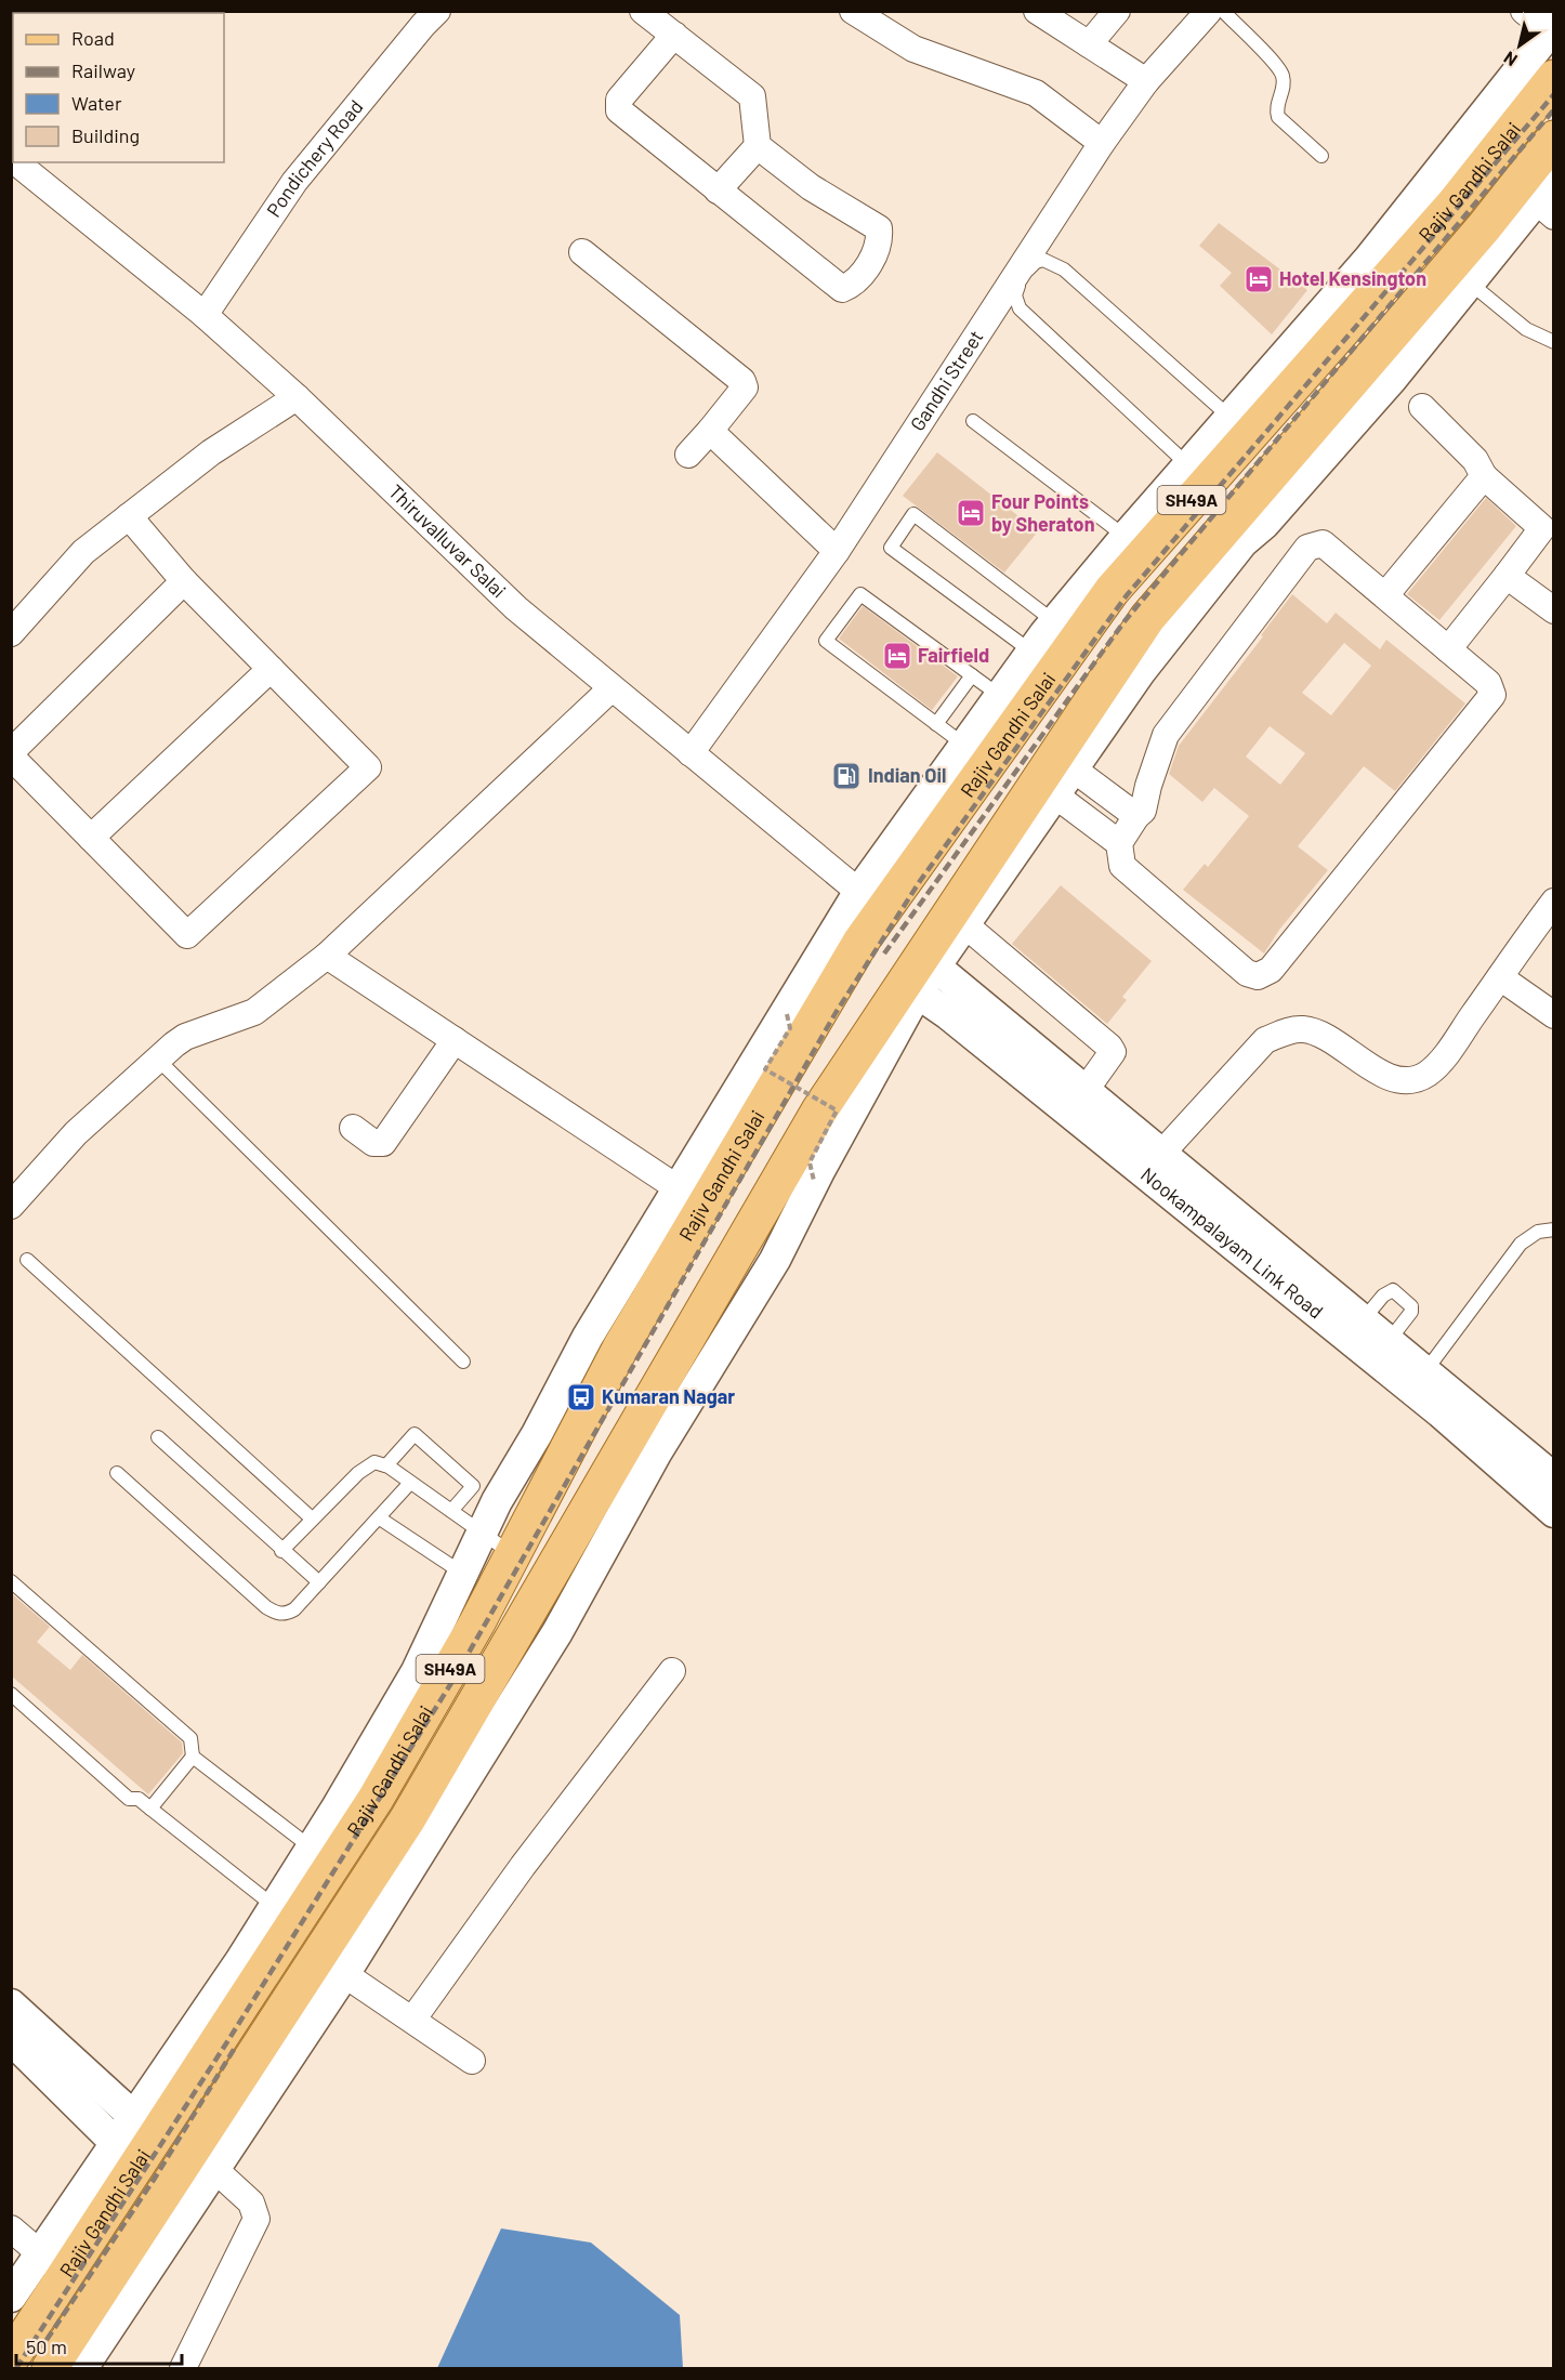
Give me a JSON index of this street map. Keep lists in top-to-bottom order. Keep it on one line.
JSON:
{"streets":{"main road":["Rajiv Gandhi Salai","SH49A"],"street":["Pondichery Road","Gandhi Street","Thiruvalluvar Salai","Nookampalayam Link Road"]},"crossings":[["Pondichery Road","Thiruvalluvar Salai"],["Rajiv Gandhi Salai","Thiruvalluvar Salai"],["Rajiv Gandhi Salai","Nookampalayam Link Road"],["Gandhi Street","Thiruvalluvar Salai"]],"places":{"hotel":["Hotel Kensington","Four Points by Sheraton","Fairfield"],"fuel station":["Indian Oil"],"bus stop":["Kumaran Nagar"]},"legend":["Road","Railway","Water","Building"],"scale_bar":"50 m","north":"bottom left"}
